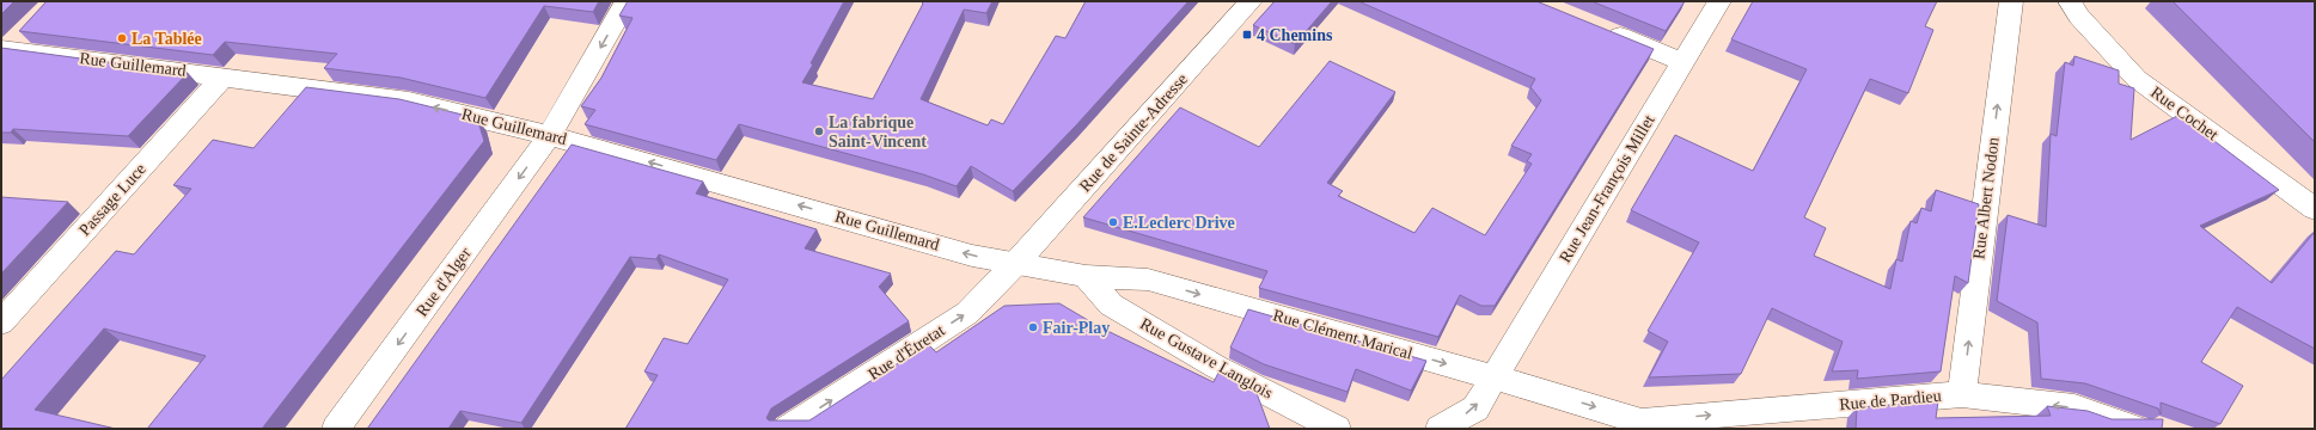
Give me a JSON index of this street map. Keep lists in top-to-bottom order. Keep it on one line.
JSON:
{"streets":{"street":["Rue Guillemard","Rue Cochet","Rue de Sainte-Adresse","Rue Jean-François Millet","Rue Albert Nodon","Passage Luce","Rue d'Alger","Rue Clément Marical","Rue d'Étretat","Rue Gustave Langlois","Rue de Pardieu"]},"crossings":[["Rue Guillemard","Rue de Sainte-Adresse"],["Rue Guillemard","Passage Luce"],["Rue Guillemard","Rue d'Alger"],["Rue Guillemard","Rue Clément Marical"],["Rue Guillemard","Rue d'Étretat"],["Rue de Sainte-Adresse","Rue Clément Marical"],["Rue de Sainte-Adresse","Rue d'Étretat"],["Rue Jean-François Millet","Rue Clément Marical"],["Rue Albert Nodon","Rue de Pardieu"],["Rue Clément Marical","Rue d'Étretat"],["Rue Clément Marical","Rue Gustave Langlois"],["Rue Clément Marical","Rue de Pardieu"]],"one_way":["Rue Guillemard","Rue Albert Nodon","Rue d'Alger","Rue Clément Marical","Rue d'Étretat"],"places":{"transit":["4 Chemins"],"other":["La Tablée","La fabrique Saint-Vincent","E.Leclerc Drive","Fair-Play"]}}
